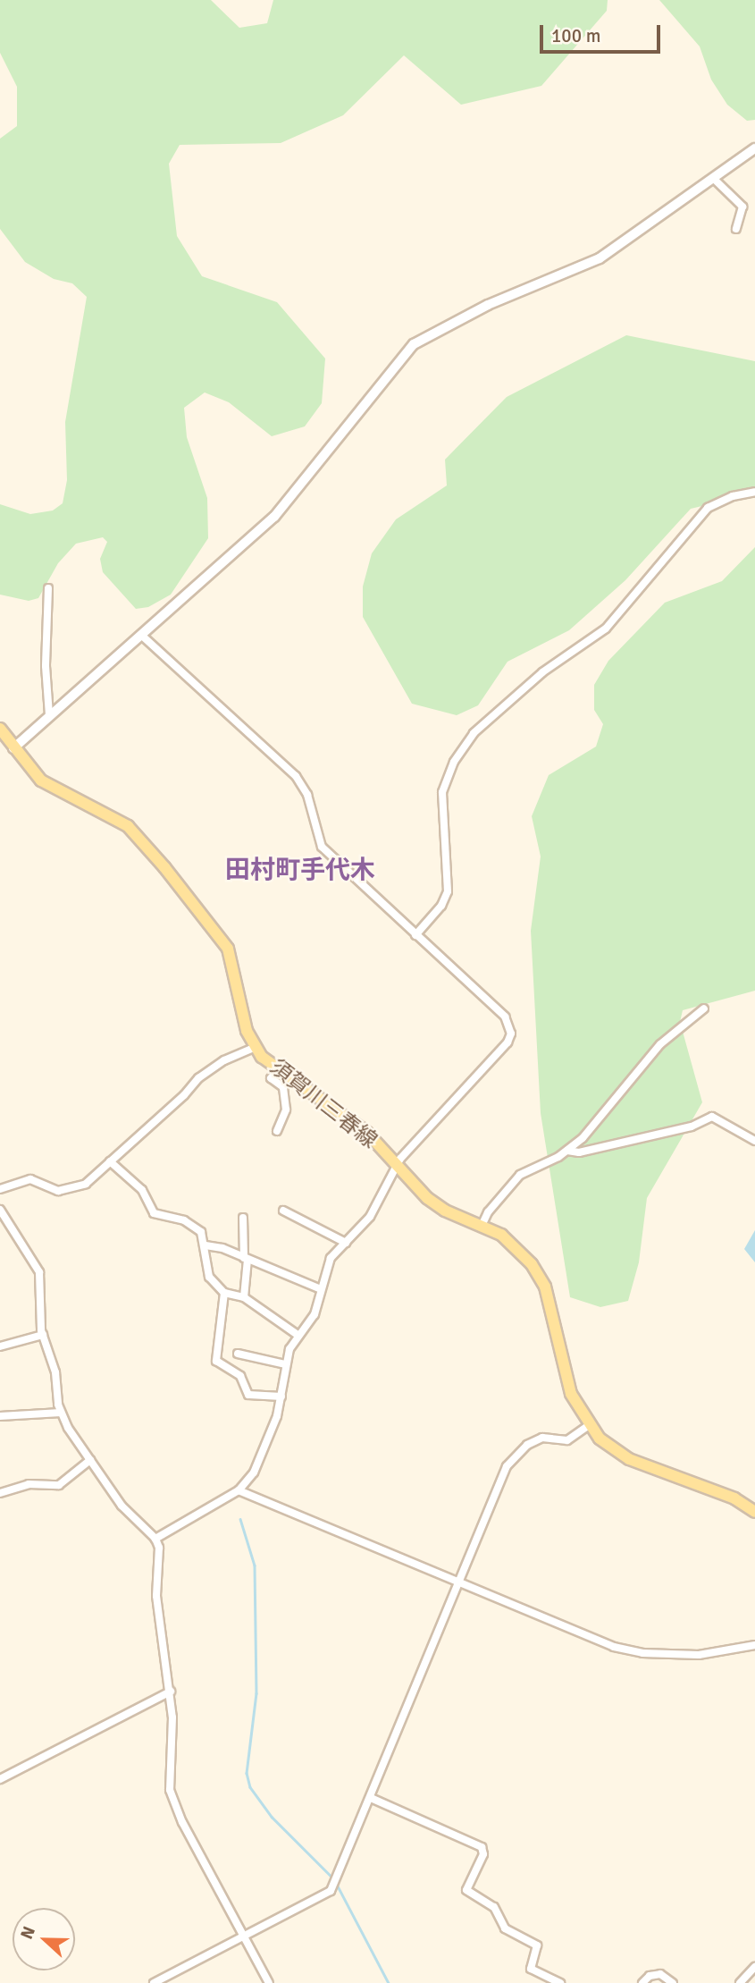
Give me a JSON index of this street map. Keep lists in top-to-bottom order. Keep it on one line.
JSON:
{"streets":{"main road":["須賀川三春線"]},"districts":["田村町手代木"],"scale_bar":"100 m","north":"left"}
